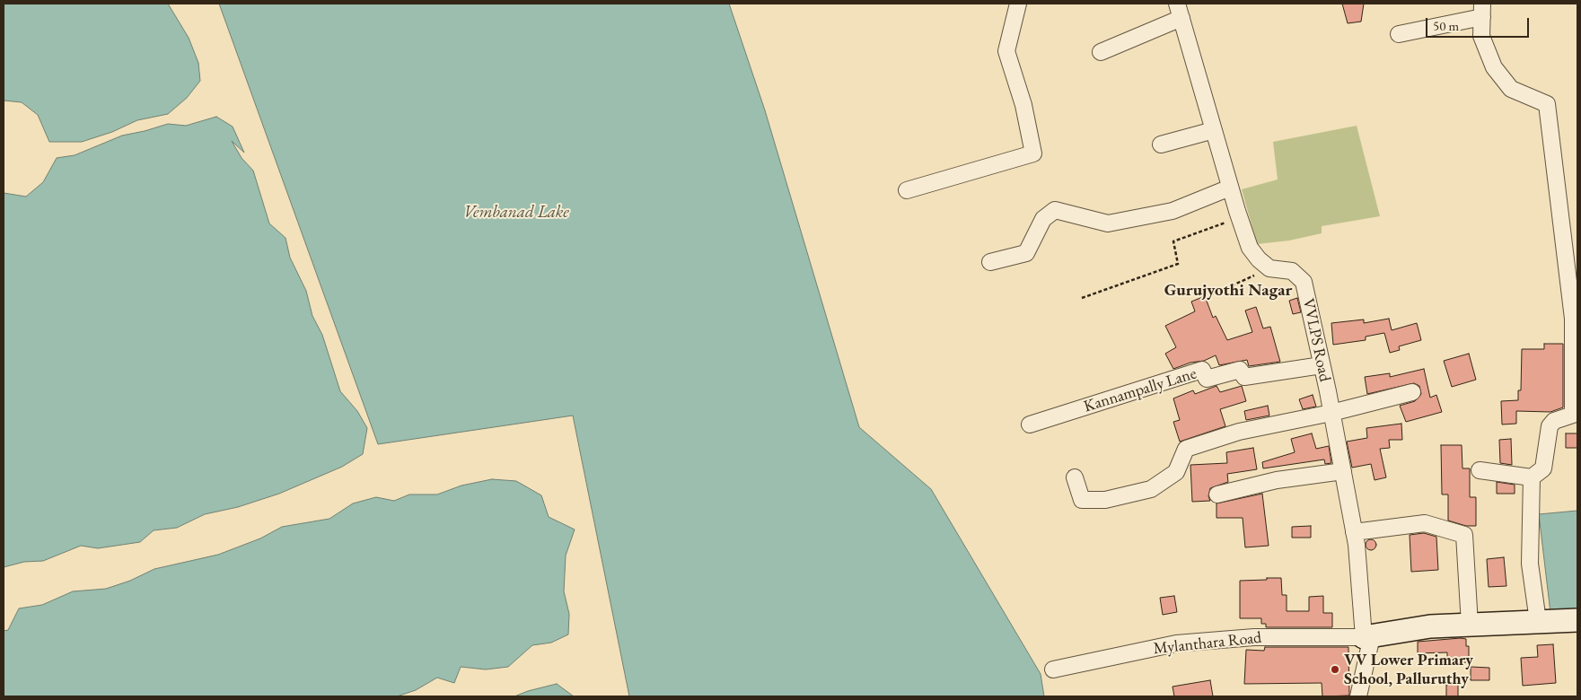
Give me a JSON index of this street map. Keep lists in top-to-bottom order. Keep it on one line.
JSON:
{"streets":{"street":["VVLPS Road","Kannampally Lane","Mylanthara Road"]},"crossings":[["VVLPS Road","Kannampally Lane"],["VVLPS Road","Mylanthara Road"]],"districts":["Gurujyothi Nagar"],"water":["Vembanad Lake"],"places":["VV Lower Primary School, Palluruthy"],"scale_bar":"50 m"}
